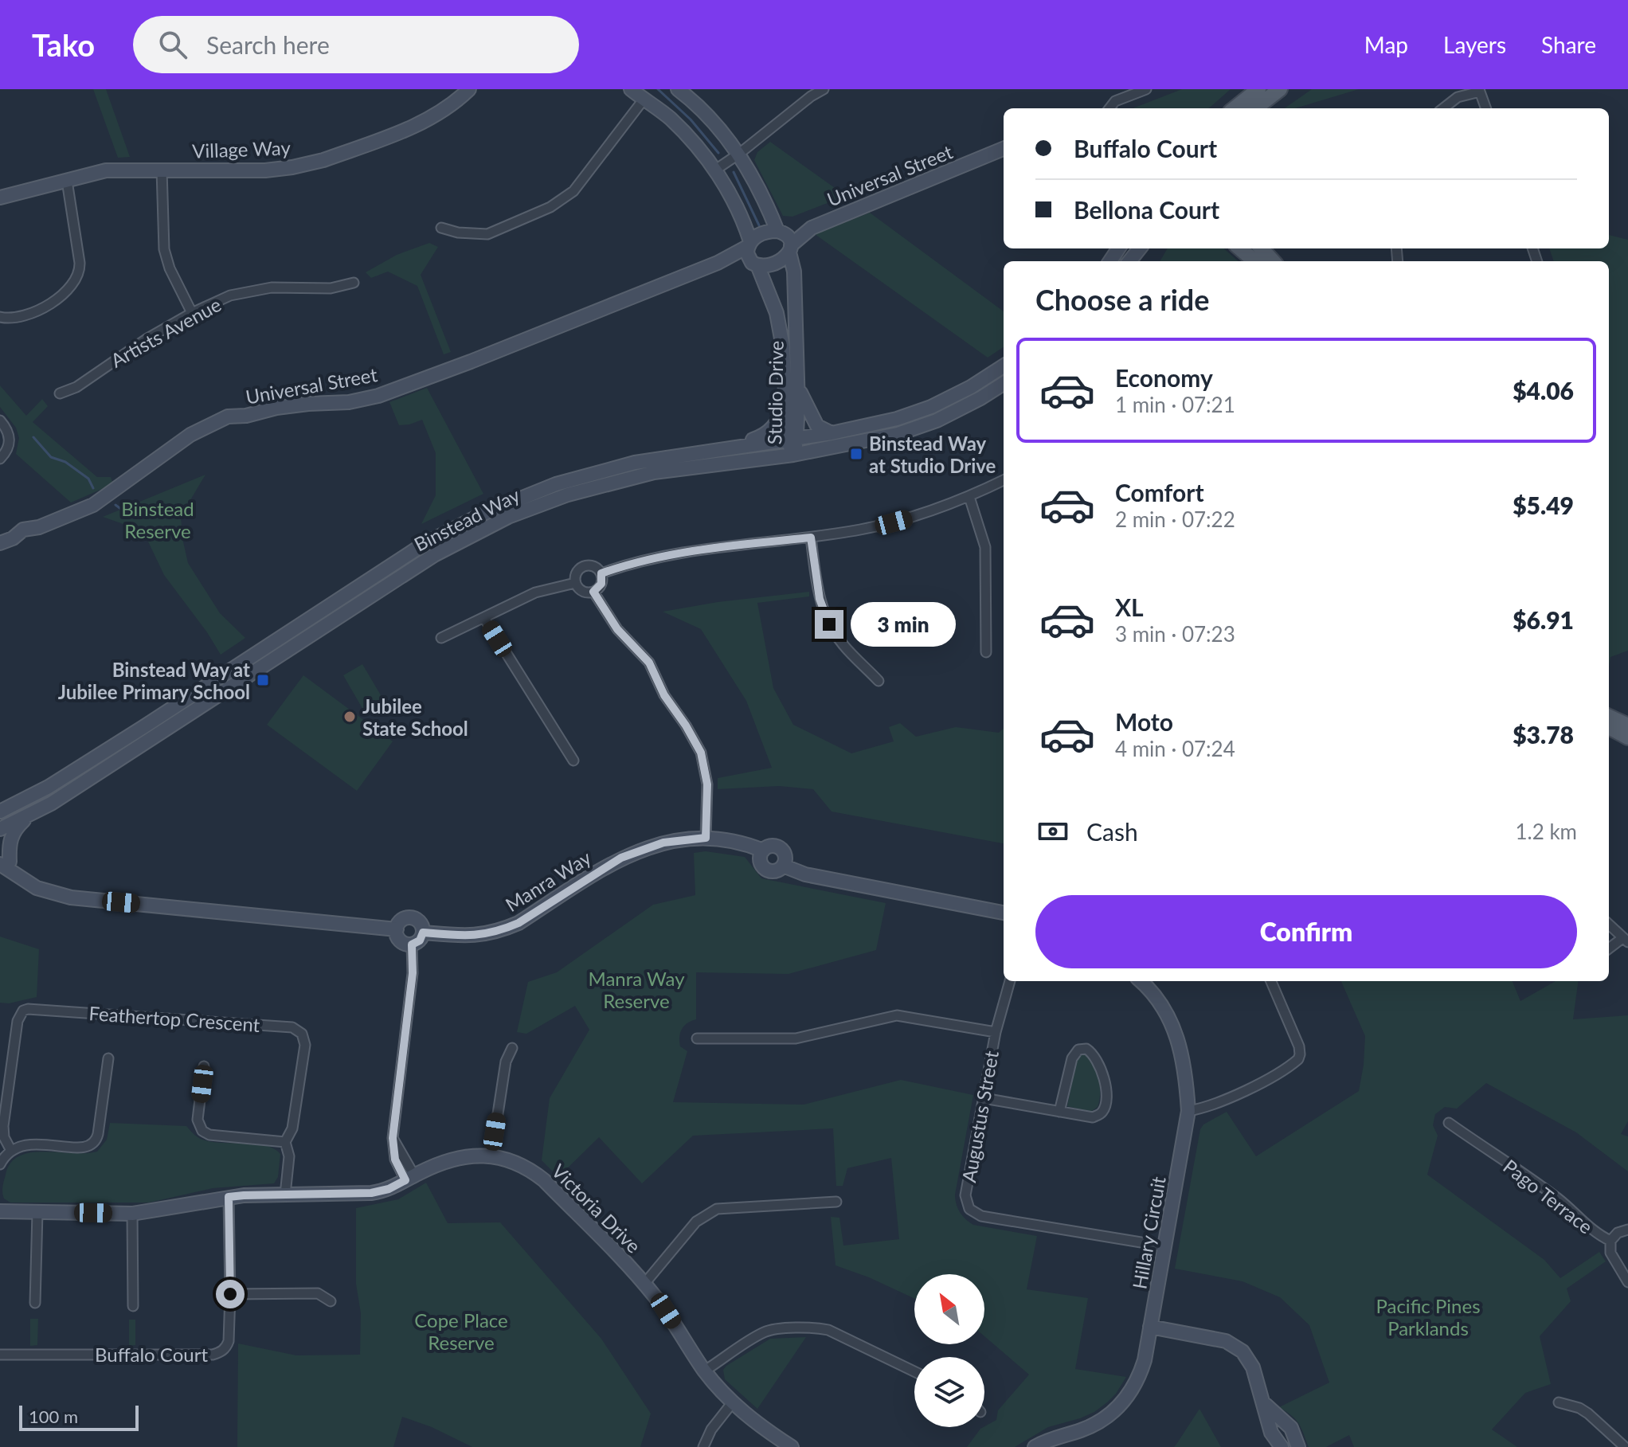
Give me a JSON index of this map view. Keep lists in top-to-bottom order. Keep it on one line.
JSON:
{"streets":{"street":["Village Way","Universal Street","Artists Avenue","Studio Drive","Binstead Way","Manra Way","Feathertop Crescent","Augustus Street","Pago Terrace","Victoria Drive","Hillary Circuit","Buffalo Court"]},"crossings":[["Universal Street","Studio Drive"],["Studio Drive","Binstead Way"],["Feathertop Crescent","Victoria Drive"],["Augustus Street","Hillary Circuit"],["Victoria Drive","Buffalo Court"]],"parks":["Binstead Reserve","Manra Way Reserve","Pacific Pines Parklands","Cope Place Reserve"],"places":{"transit":["Binstead Way at Studio Drive","Binstead Way at Jubilee Primary School"],"other":["Jubilee State School"]},"scale_bar":"100 m","north":"top left","page":{"header":"Tako","search":"Search here","nav":["Map","Layers","Share"],"banner":["Buffalo Court","Bellona Court"],"heading":"Choose a ride","list":[{"name":"Economy","note":"1 min · 07:21","value":"$4.06"},{"name":"Comfort","note":"2 min · 07:22","value":"$5.49"},{"name":"XL","note":"3 min · 07:23","value":"$6.91"},{"name":"Moto","note":"4 min · 07:24","value":"$3.78"}],"bubble":"3 min","pay":["Cash","1.2 km"],"buttons":"Confirm","scale":"100 m"}}
